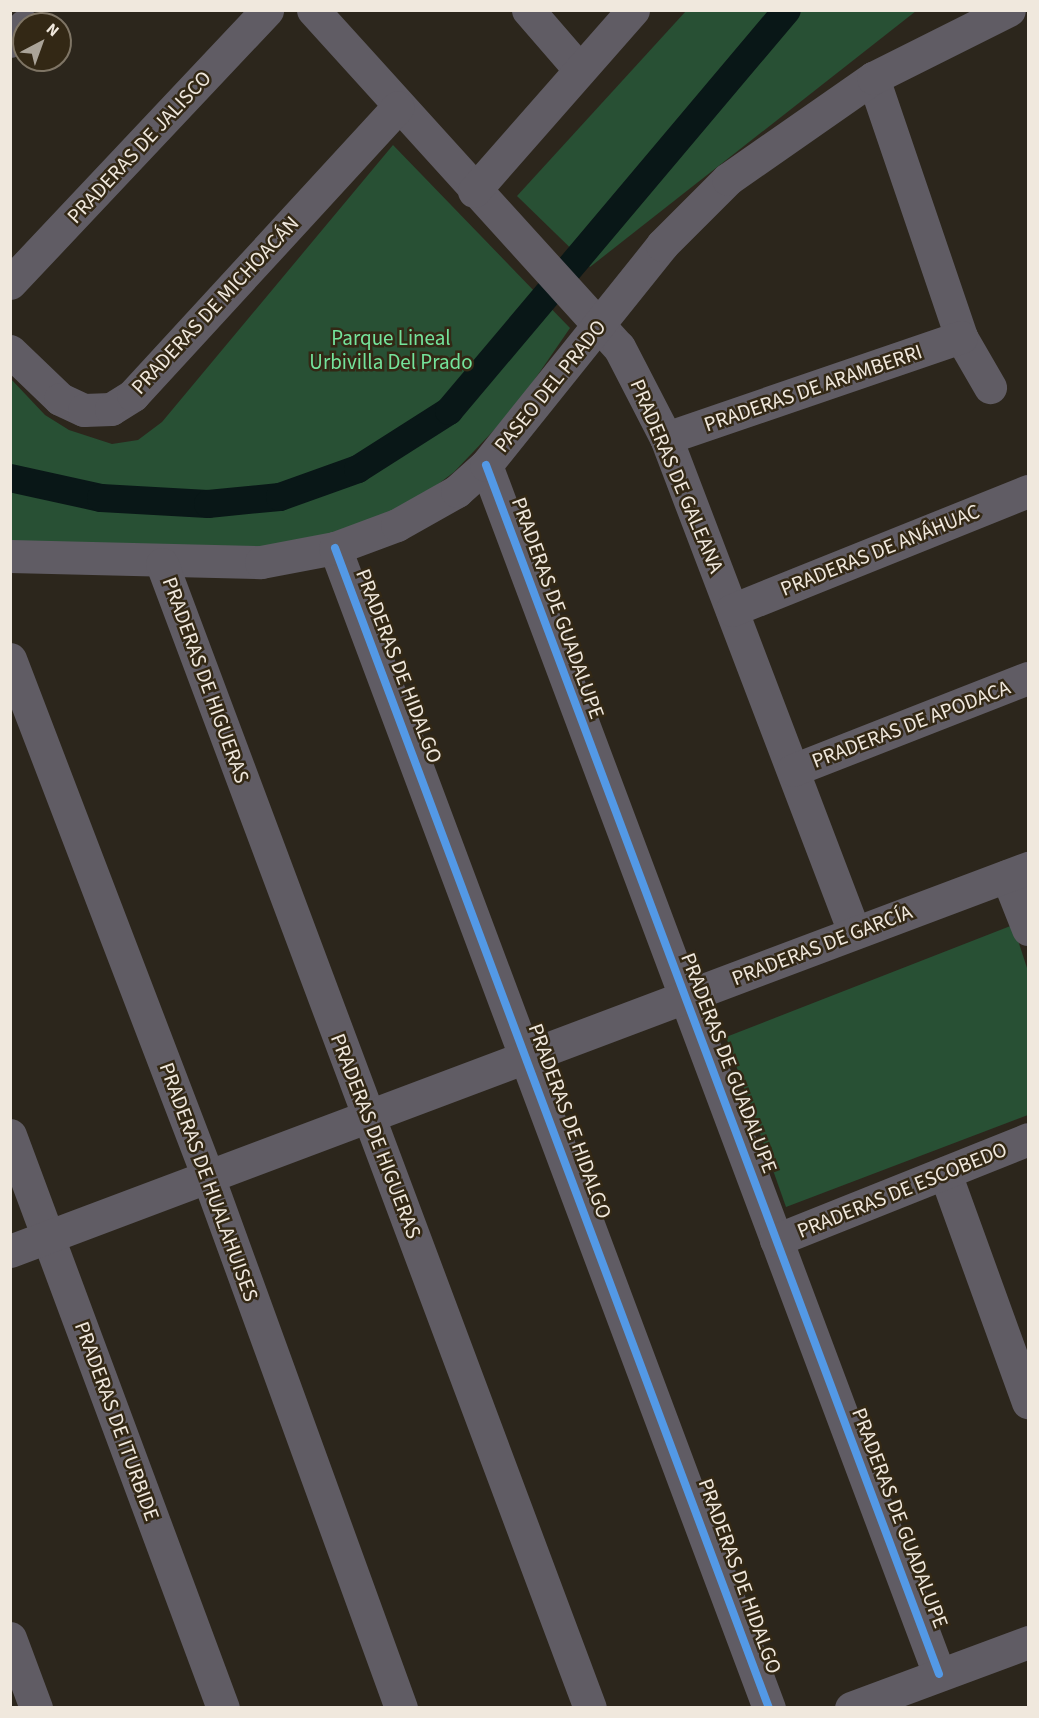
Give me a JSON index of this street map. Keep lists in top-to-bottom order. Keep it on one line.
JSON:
{"streets":{"street":["PRADERAS DE JALISCO","PRADERAS DE MICHOACÁN","PASEO DEL PRADO","PRADERAS DE ARAMBERRI","PRADERAS DE GALEANA","PRADERAS DE ANÁHUAC","PRADERAS DE GUADALUPE","PRADERAS DE HIDALGO","PRADERAS DE HIGUERAS","PRADERAS DE APODACA","PRADERAS DE GARCÍA","PRADERAS DE HUALAHUISES","PRADERAS DE ESCOBEDO","PRADERAS DE ITURBIDE"]},"crossings":[["PRADERAS DE MICHOACÁN","PRADERAS DE GALEANA"],["PASEO DEL PRADO","PRADERAS DE GALEANA"],["PASEO DEL PRADO","PRADERAS DE GUADALUPE"],["PASEO DEL PRADO","PRADERAS DE HIDALGO"],["PASEO DEL PRADO","PRADERAS DE HIGUERAS"],["PRADERAS DE ARAMBERRI","PRADERAS DE GALEANA"],["PRADERAS DE GALEANA","PRADERAS DE ANÁHUAC"],["PRADERAS DE GALEANA","PRADERAS DE APODACA"],["PRADERAS DE GALEANA","PRADERAS DE GARCÍA"],["PRADERAS DE GUADALUPE","PRADERAS DE GARCÍA"],["PRADERAS DE GUADALUPE","PRADERAS DE ESCOBEDO"],["PRADERAS DE HIDALGO","PRADERAS DE GARCÍA"],["PRADERAS DE HIGUERAS","PRADERAS DE GARCÍA"],["PRADERAS DE GARCÍA","PRADERAS DE HUALAHUISES"],["PRADERAS DE GARCÍA","PRADERAS DE ITURBIDE"]],"parks":["Parque Lineal Urbivilla Del Prado"],"north":"top right"}
